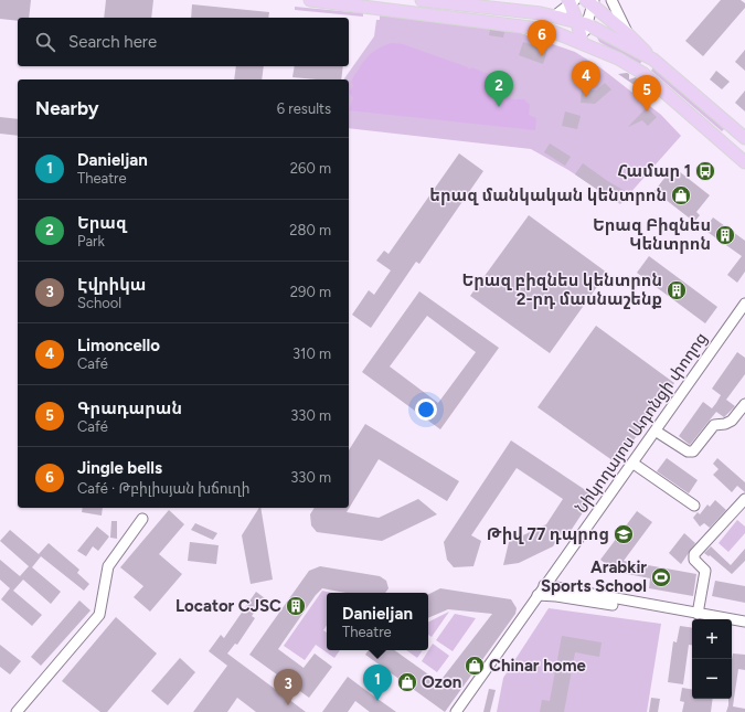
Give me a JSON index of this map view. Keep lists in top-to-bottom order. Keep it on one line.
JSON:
{"streets":{"street":["Նիկողայոս Ադոնցի փողոց"]},"places":{"bus stop":["Համար 1"],"shop":["երազ մանկական կենտրոն","Chinar home","Ozon"],"building":["Երազ Բիզնես Կենտրոն","Երազ բիզնես կենտրոն 2-րդ մասնաշենք","Locator CJSC"],"school or university":["Թիվ 77 դպրոց"],"sports":["Arabkir Sports School"]},"page":{"search":"Search here","pins":["6","4","2","5","1","3"],"heading":["Nearby","6 results"],"list":[{"mark":"1","name":"Danieljan","note":"Theatre","value":"260 m"},{"mark":"2","name":"Երազ","note":"Park","value":"280 m"},{"mark":"3","name":"Էվրիկա","note":"School","value":"290 m"},{"mark":"4","name":"Limoncello","note":"Café","value":"310 m"},{"mark":"5","name":"Գրադարան","note":"Café","value":"330 m"},{"mark":"6","name":"Jingle bells","note":"Café · Թբիլիսյան խճուղի","value":"330 m"}],"popup":["Danieljan","Theatre"],"map_buttons":["+","−"]}}
